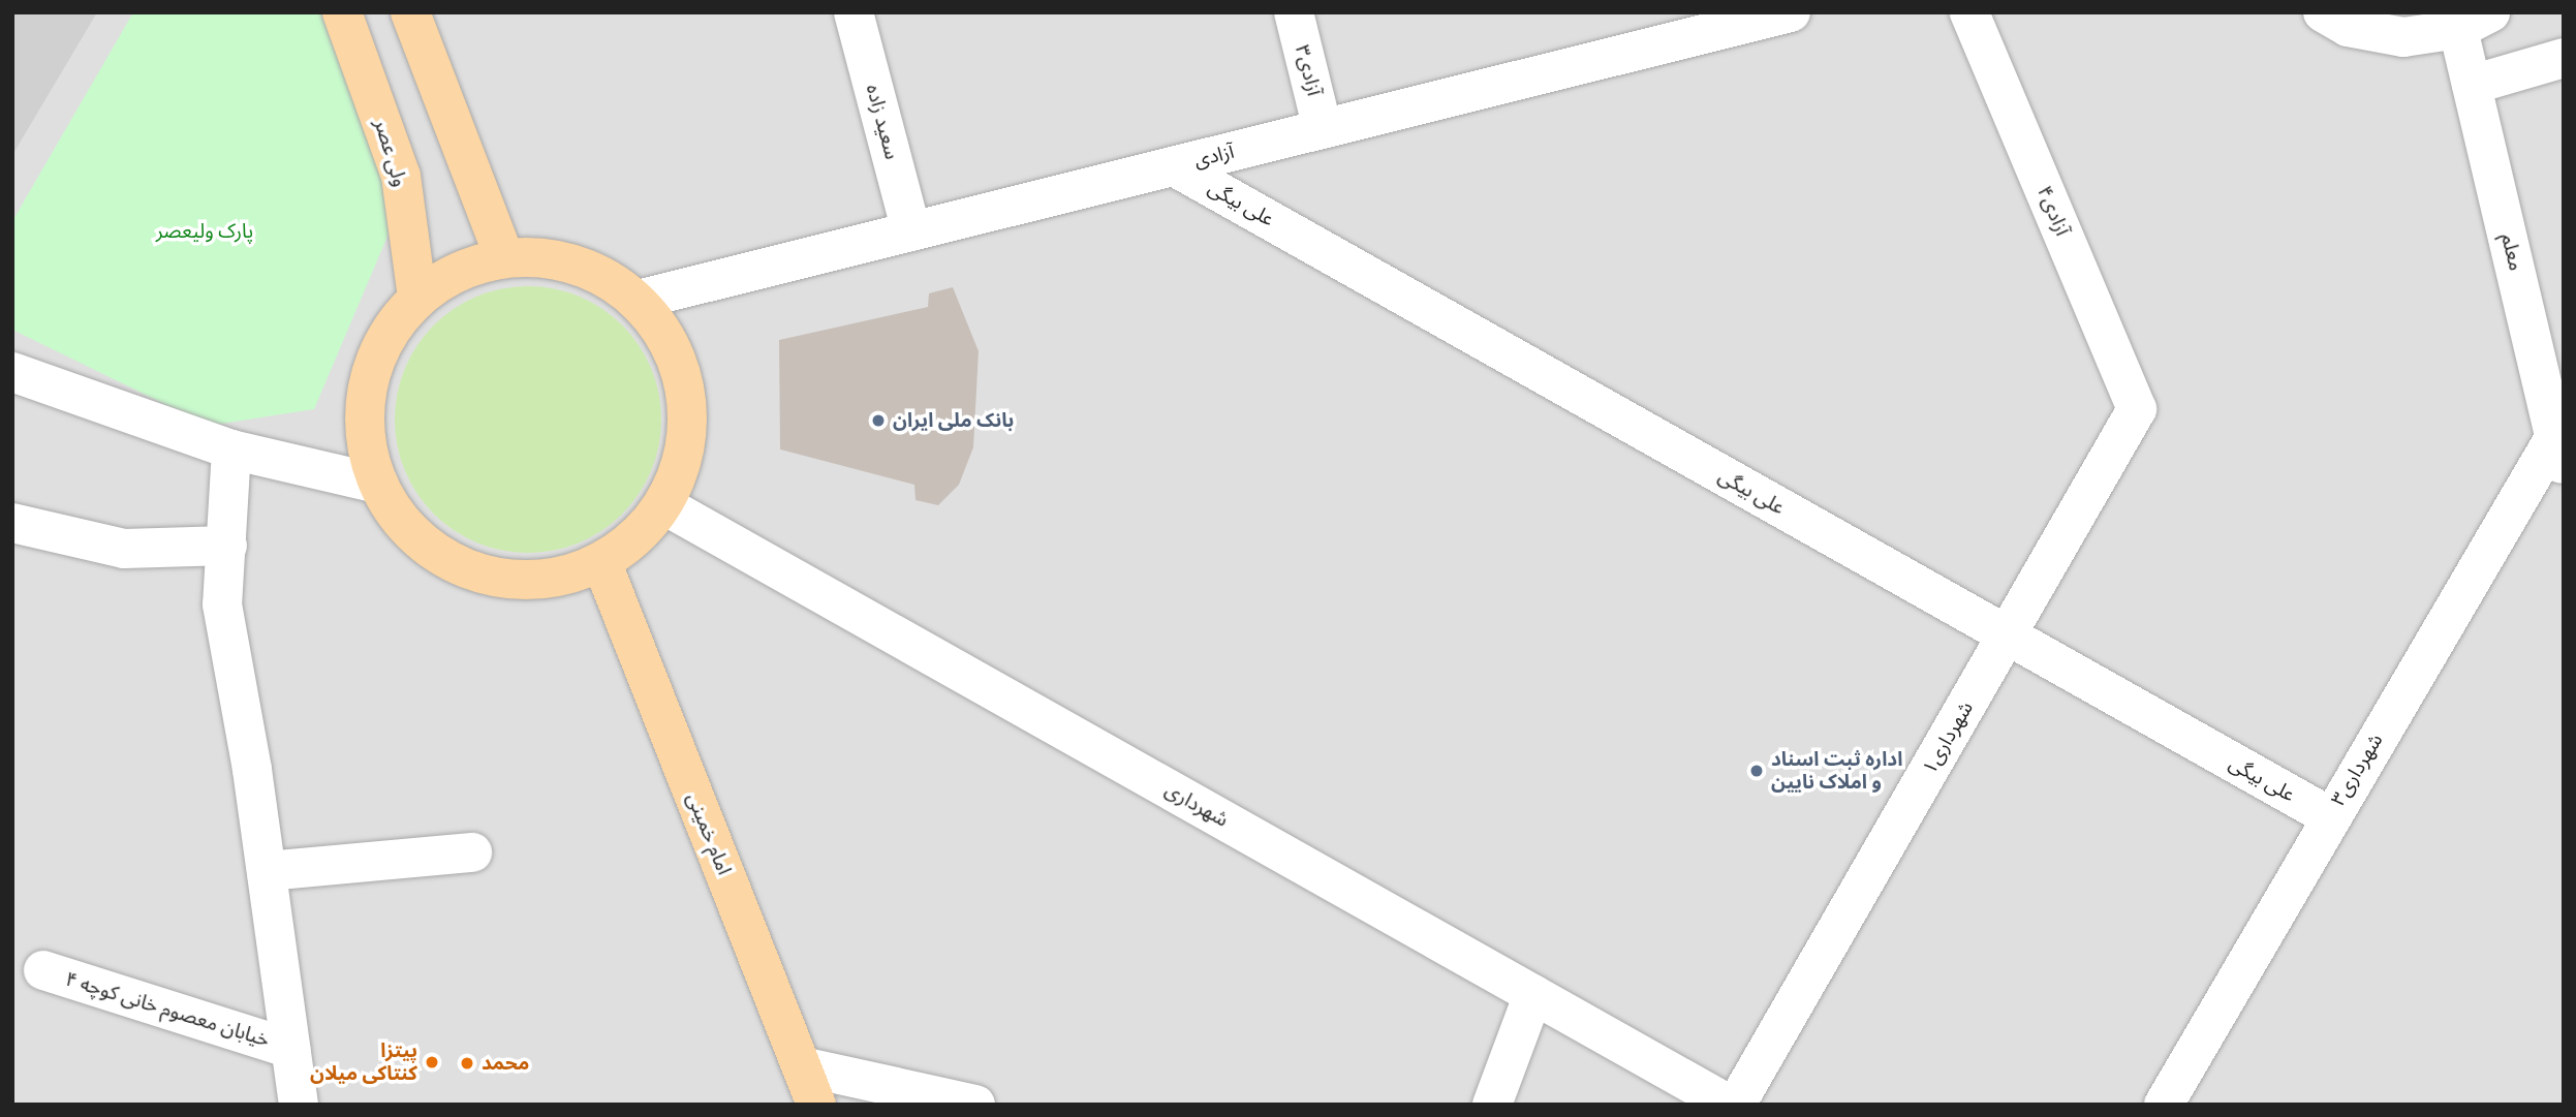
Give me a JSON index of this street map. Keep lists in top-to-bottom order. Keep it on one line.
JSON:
{"streets":{"main road":["ولی عصر","امام خمینی"],"street":["آزادی۳","سعید زاده","آزادی","علی بیگی","آزادی۴","معلم","شهرداری۱","شهرداری۳","شهرداری","خیابان معصوم خانی کوچه ۴"]},"crossings":[["آزادی۳","آزادی"],["سعید زاده","آزادی"],["آزادی","علی بیگی"],["علی بیگی","شهرداری۱"],["علی بیگی","شهرداری۳"],["آزادی۴","شهرداری۱"],["معلم","شهرداری۳"]],"parks":["پارک ولیعصر"],"places":["بانک ملی ایران","اداره ثبت اسناد و املاک نایین","پیتزا کنتاکی میلان","محمد"]}
